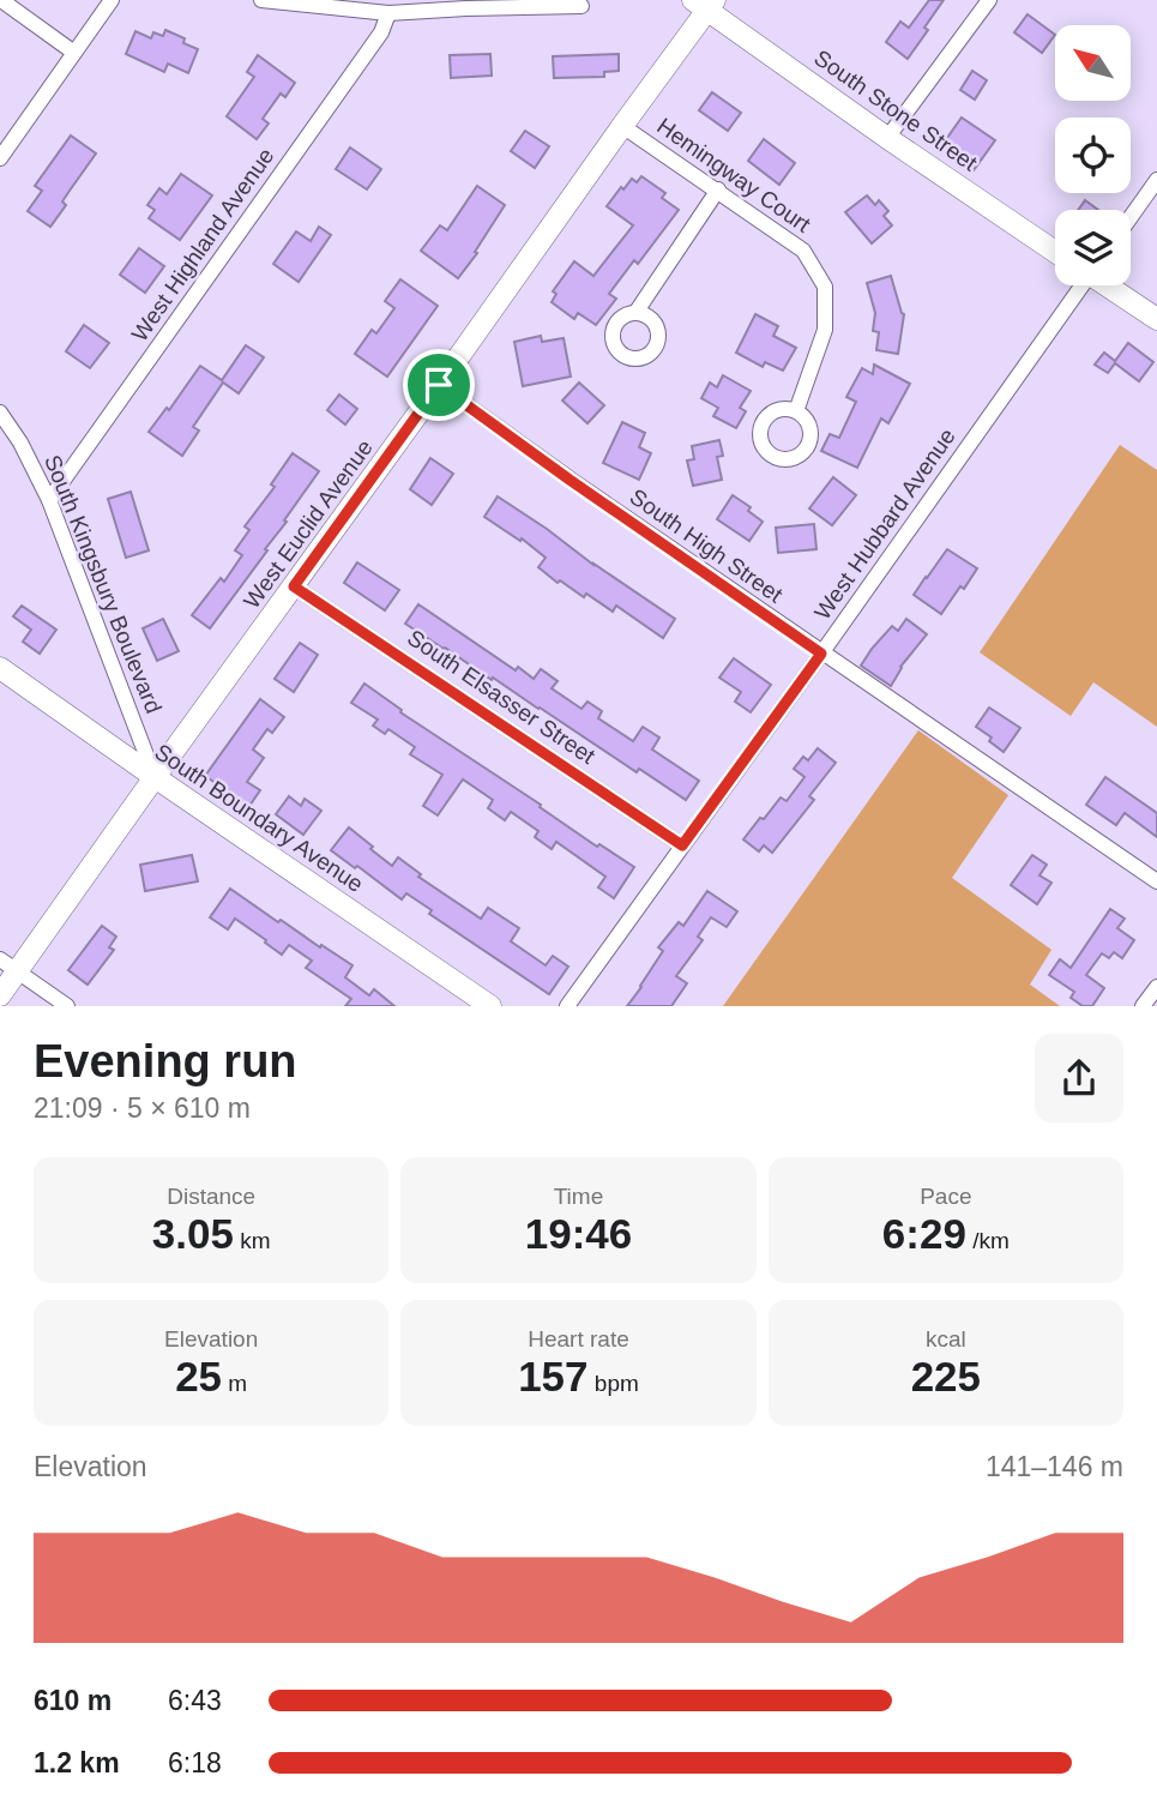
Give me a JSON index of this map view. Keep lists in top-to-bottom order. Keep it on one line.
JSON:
{"streets":{"street":["South Stone Street","Hemingway Court","West Highland Avenue","West Euclid Avenue","West Hubbard Avenue","South High Street","South Kingsbury Boulevard","South Elsasser Street","South Boundary Avenue"]},"crossings":[["South Stone Street","West Euclid Avenue"],["Hemingway Court","West Euclid Avenue"],["West Highland Avenue","South Kingsbury Boulevard"],["West Euclid Avenue","South High Street"],["West Euclid Avenue","South Kingsbury Boulevard"],["West Euclid Avenue","South Elsasser Street"],["West Euclid Avenue","South Boundary Avenue"],["West Hubbard Avenue","South High Street"],["West Hubbard Avenue","South Elsasser Street"],["South Kingsbury Boulevard","South Boundary Avenue"]],"north":"top left","page":{"heading":["Evening run","21:09 · 5 × 610 m"],"stats":[["Distance","3.05 km"],["Time","19:46"],["Pace","6:29 /km"],["Elevation","25 m"],["Heart rate","157 bpm"],["kcal","225"]],"chart":["Elevation","141–146 m"],"list":[{"name":"610 m","note":"6:43"},{"name":"1.2 km","note":"6:18"}]}}
